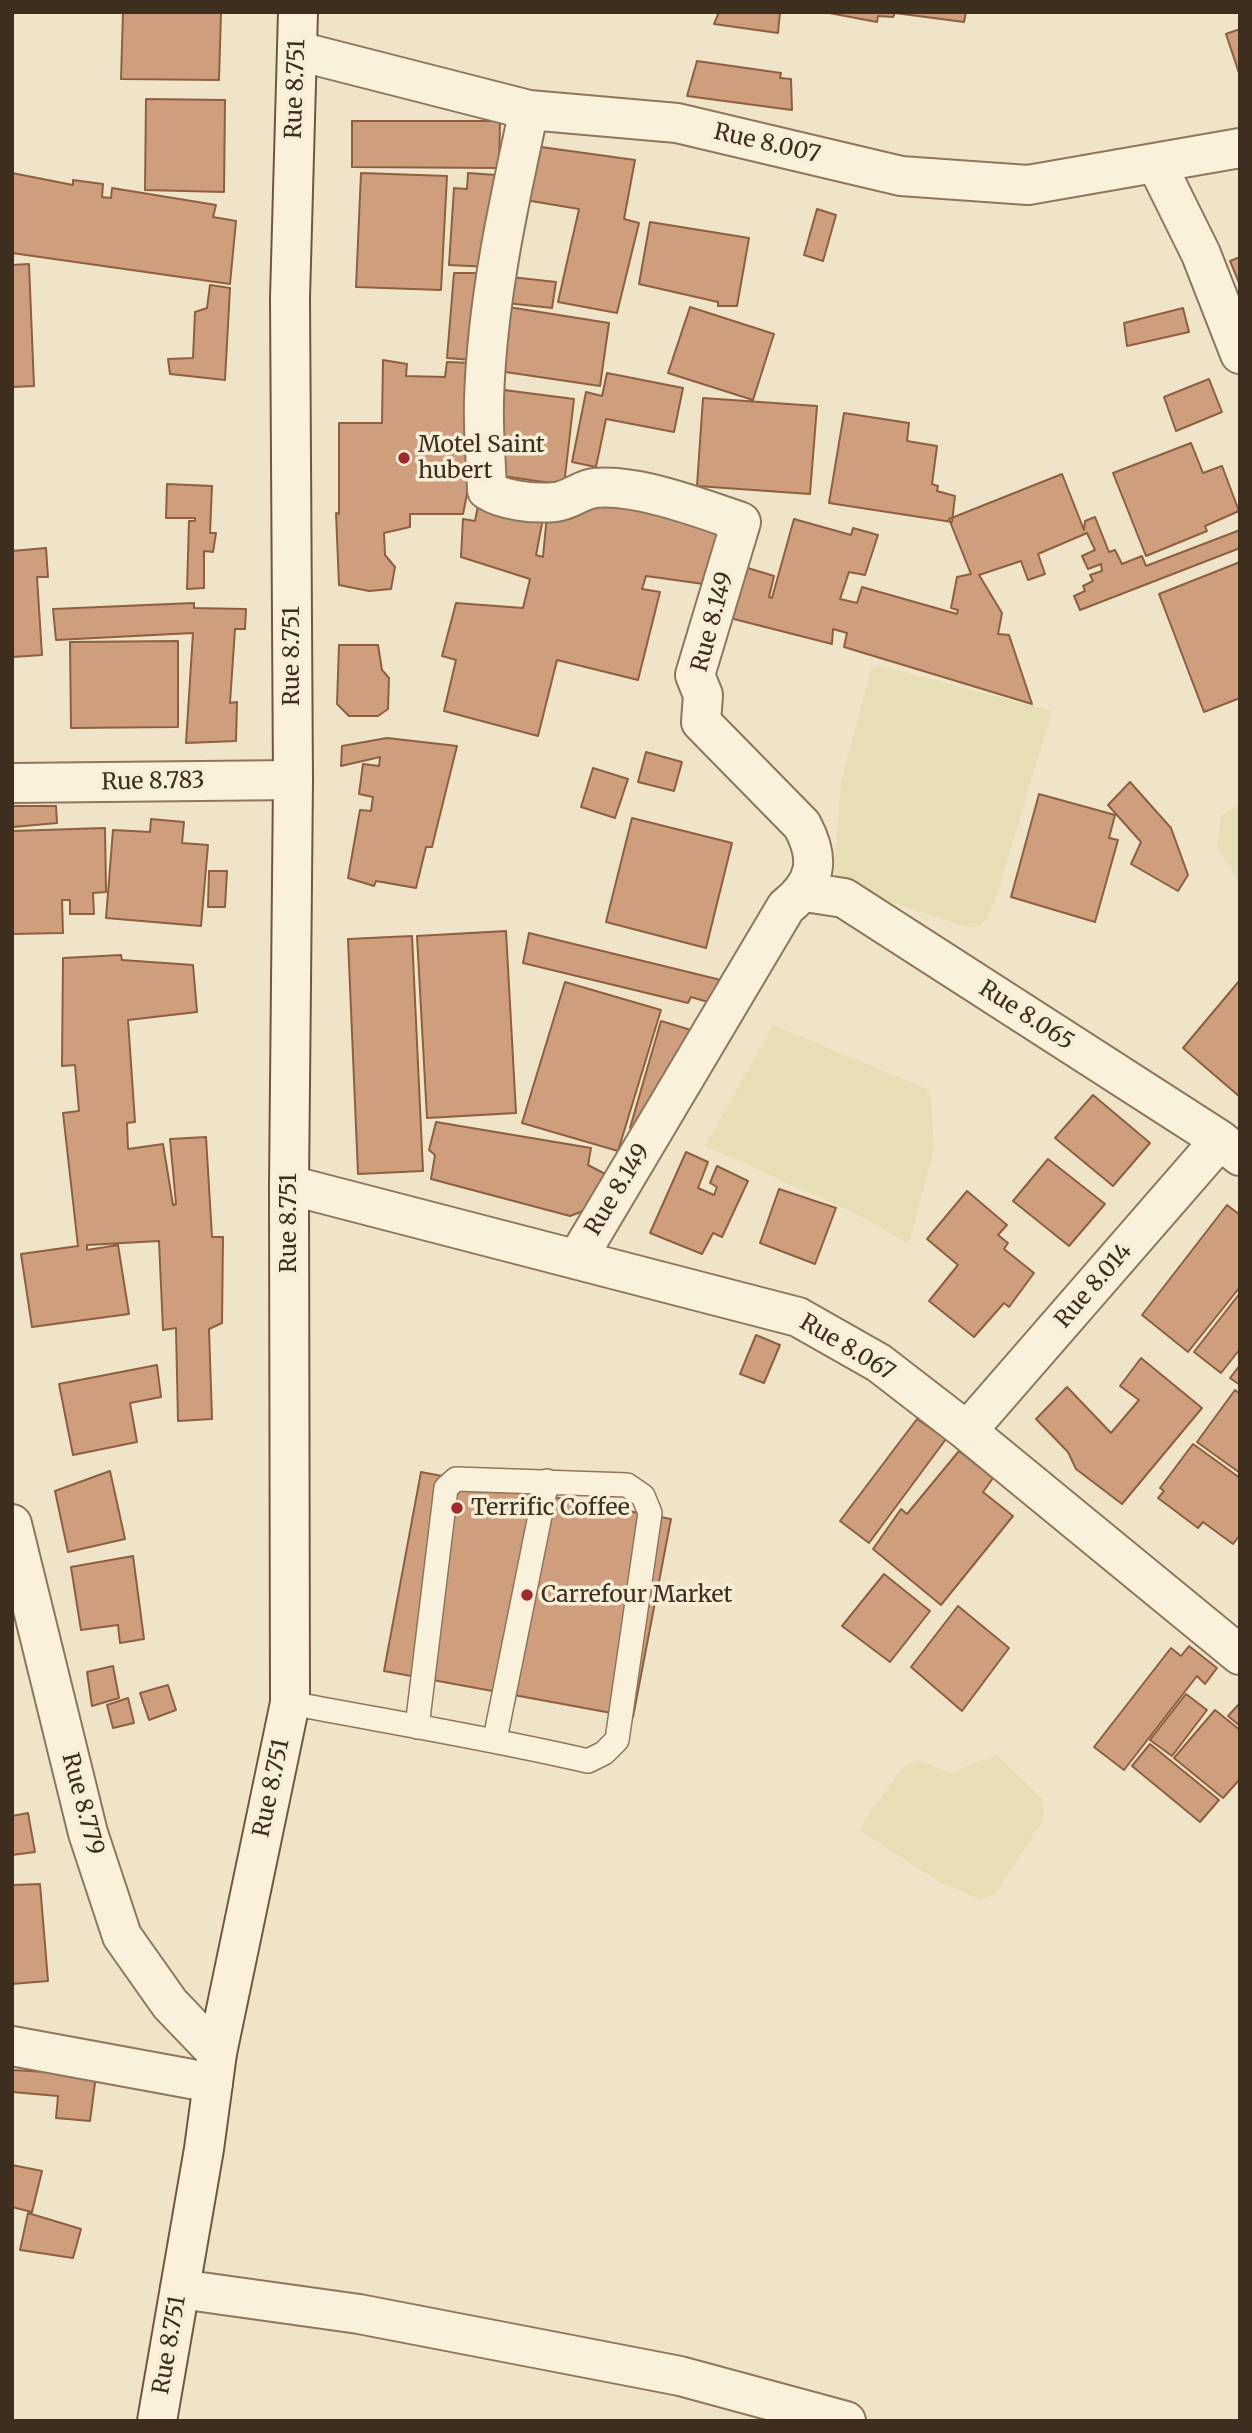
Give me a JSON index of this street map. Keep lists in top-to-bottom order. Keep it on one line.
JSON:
{"streets":{"street":["Rue 8.751","Rue 8.007","Rue 8.149","Rue 8.783","Rue 8.065","Rue 8.014","Rue 8.067","Rue 8.779"]},"crossings":[["Rue 8.751","Rue 8.007"],["Rue 8.751","Rue 8.783"],["Rue 8.751","Rue 8.067"],["Rue 8.751","Rue 8.779"],["Rue 8.007","Rue 8.149"],["Rue 8.149","Rue 8.065"],["Rue 8.149","Rue 8.067"],["Rue 8.065","Rue 8.014"],["Rue 8.014","Rue 8.067"]],"places":["Motel Saint hubert","Terrific Coffee","Carrefour Market"]}
